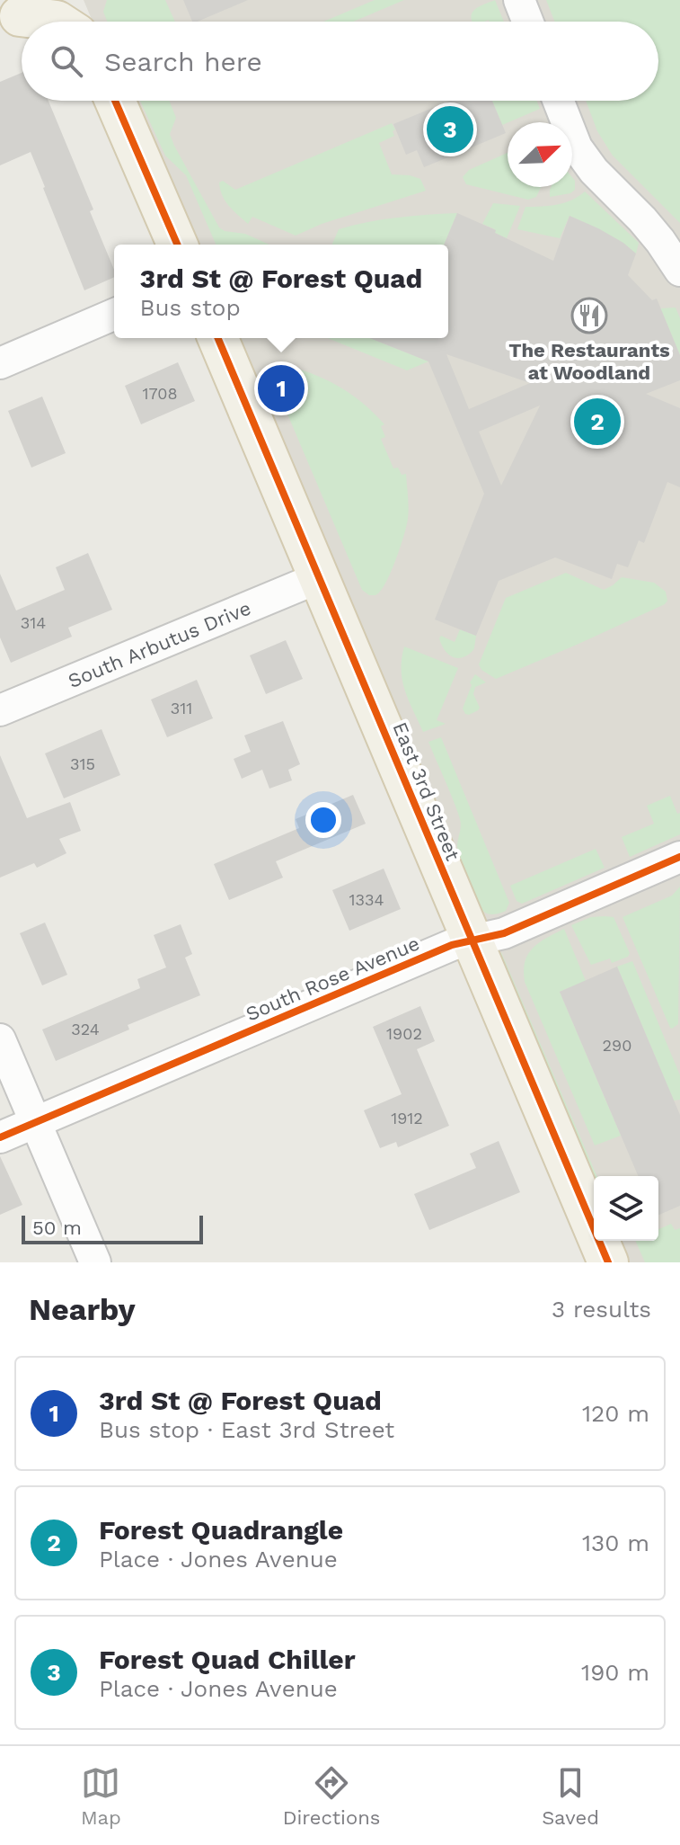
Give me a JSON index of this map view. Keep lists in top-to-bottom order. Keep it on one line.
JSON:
{"streets":{"main road":["East 3rd Street"],"street":["South Arbutus Drive","South Rose Avenue"]},"crossings":[["South Arbutus Drive","East 3rd Street"],["East 3rd Street","South Rose Avenue"]],"places":{"restaurant":["The Restaurants at Woodland"]},"house_numbers":["1708","314","311","315","1334","324","1902","290","1912"],"scale_bar":"50 m","north":"top right","page":{"search":"Search here","pins":["3","1","2"],"popup":["3rd St @ Forest Quad","Bus stop"],"scale":"50 m","heading":["Nearby","3 results"],"list":[{"mark":"1","name":"3rd St @ Forest Quad","note":"Bus stop · East 3rd Street","value":"120 m"},{"mark":"2","name":"Forest Quadrangle","note":"Place · Jones Avenue","value":"130 m"},{"mark":"3","name":"Forest Quad Chiller","note":"Place · Jones Avenue","value":"190 m"}],"nav":["Map","Directions","Saved"]}}
